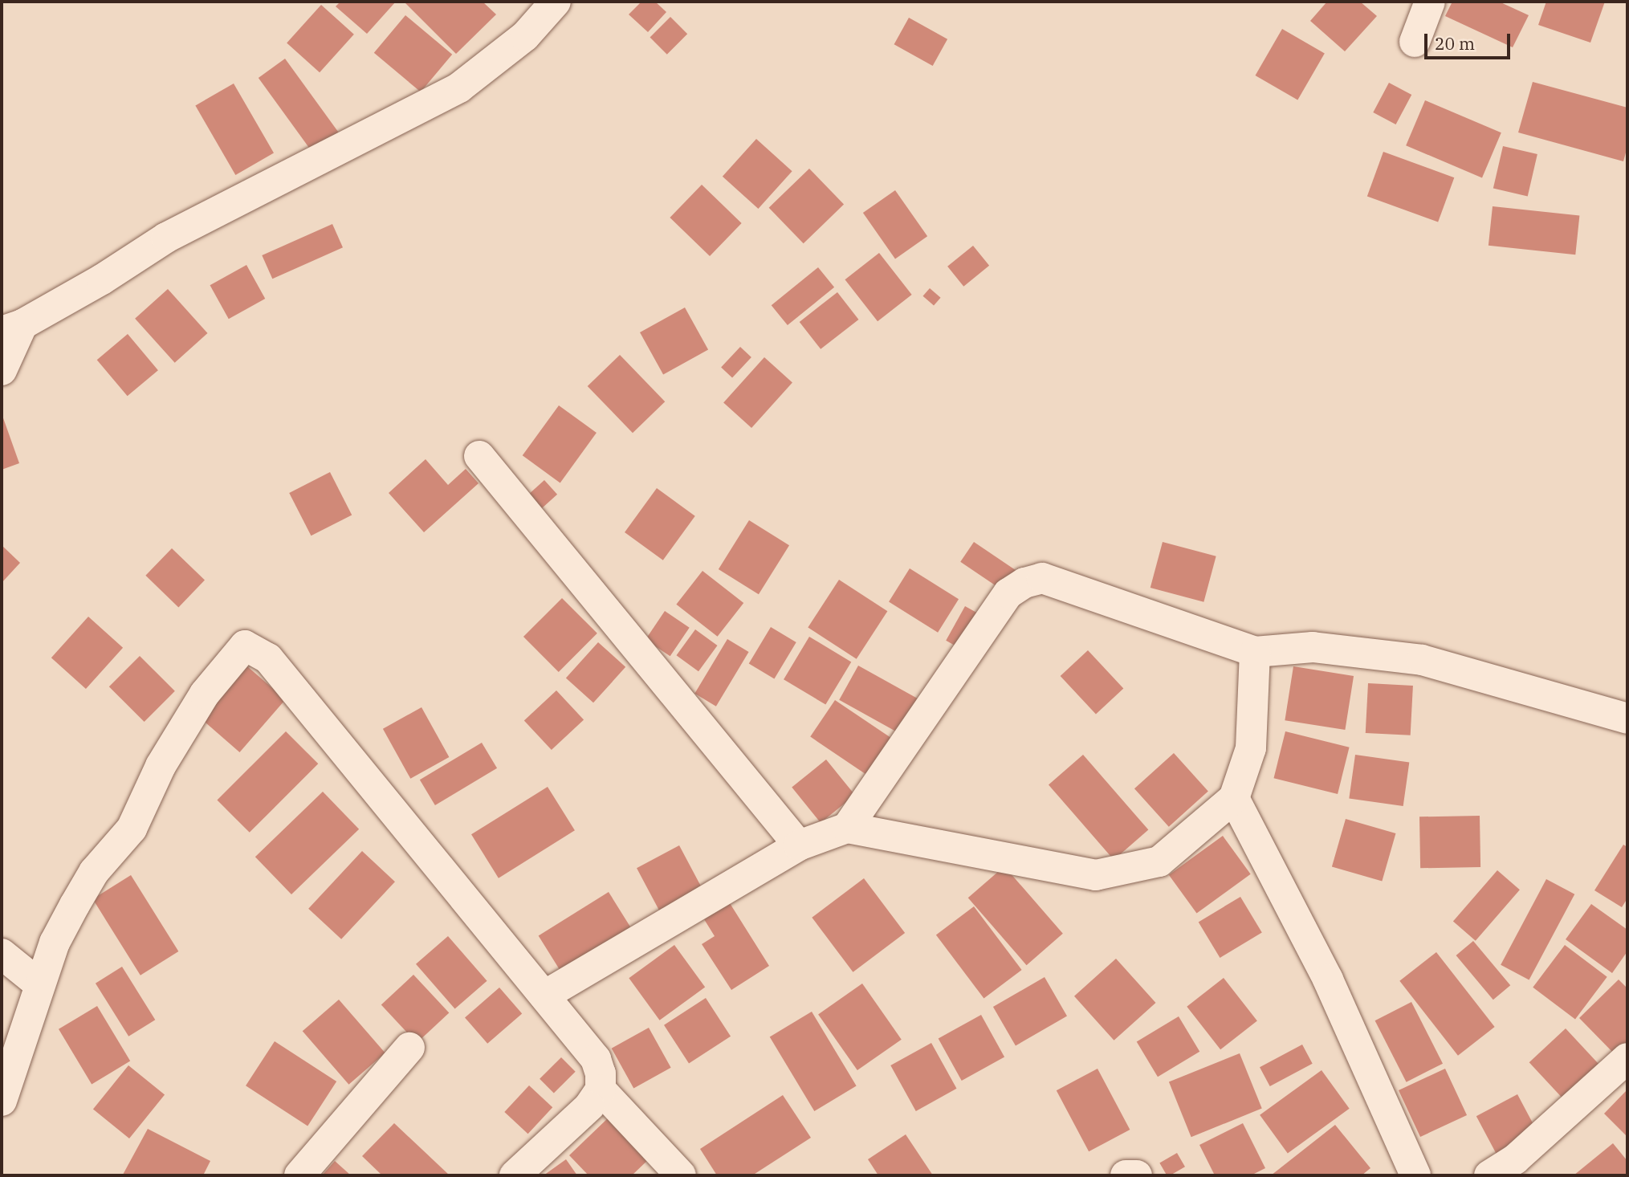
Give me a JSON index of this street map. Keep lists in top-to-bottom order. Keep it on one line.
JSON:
{"scale_bar":"20 m"}
